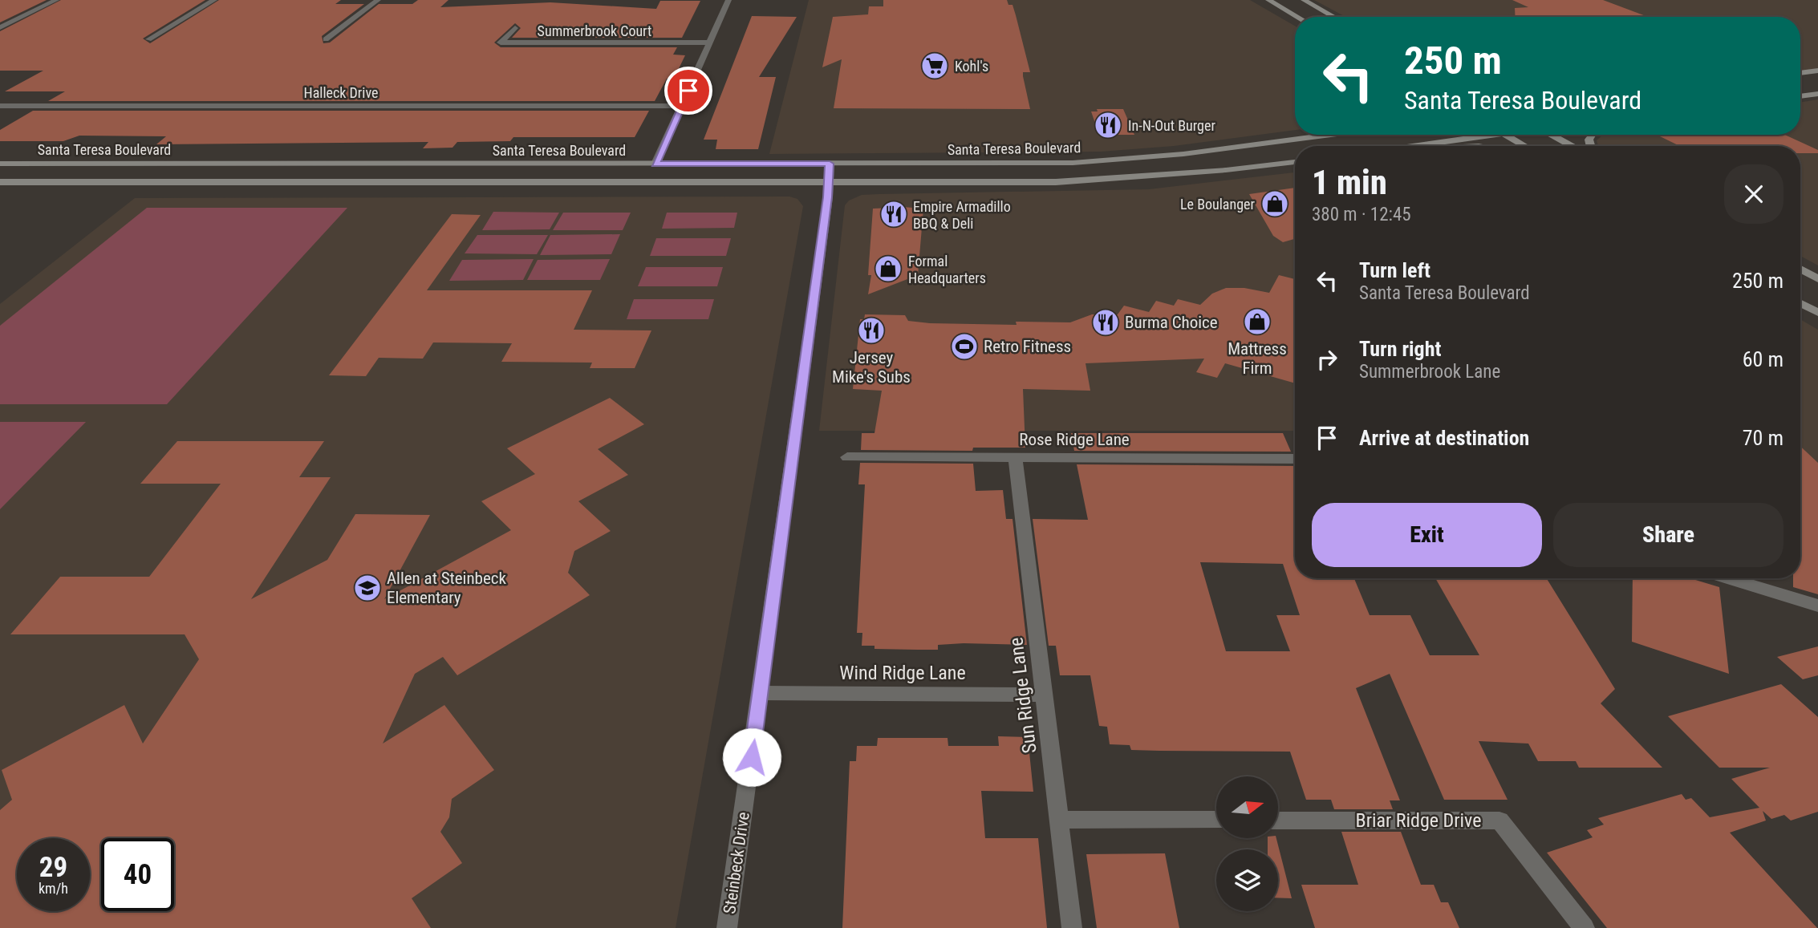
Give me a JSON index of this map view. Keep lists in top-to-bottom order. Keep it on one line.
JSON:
{"streets":{"main road":["Santa Teresa Boulevard"],"street":["Summerbrook Court","Halleck Drive","Rose Ridge Lane","Wind Ridge Lane","Sun Ridge Lane","Briar Ridge Drive","Steinbeck Drive"]},"crossings":[["Santa Teresa Boulevard","Steinbeck Drive"],["Rose Ridge Lane","Sun Ridge Lane"],["Wind Ridge Lane","Sun Ridge Lane"],["Wind Ridge Lane","Steinbeck Drive"]],"places":{"supermarket":["Kohl's"],"restaurant":["In-N-Out Burger","Empire Armadillo BBQ & Deli","Burma Choice","Jersey Mike's Subs"],"shop":["Le Boulanger","Formal Headquarters","Mattress Firm"],"sports":["Retro Fitness"],"school or university":["Allen at Steinbeck Elementary"]},"north":"right","page":{"turn":["250 m","Santa Teresa Boulevard"],"heading":["1 min","380 m · 12:45"],"list":[{"name":"Turn left","note":"Santa Teresa Boulevard","value":"250 m"},{"name":"Turn right","note":"Summerbrook Lane","value":"60 m"},{"name":"Arrive at destination","value":"70 m"}],"buttons":["Exit","Share"],"speed":"29 km/h","limit":"40"}}
